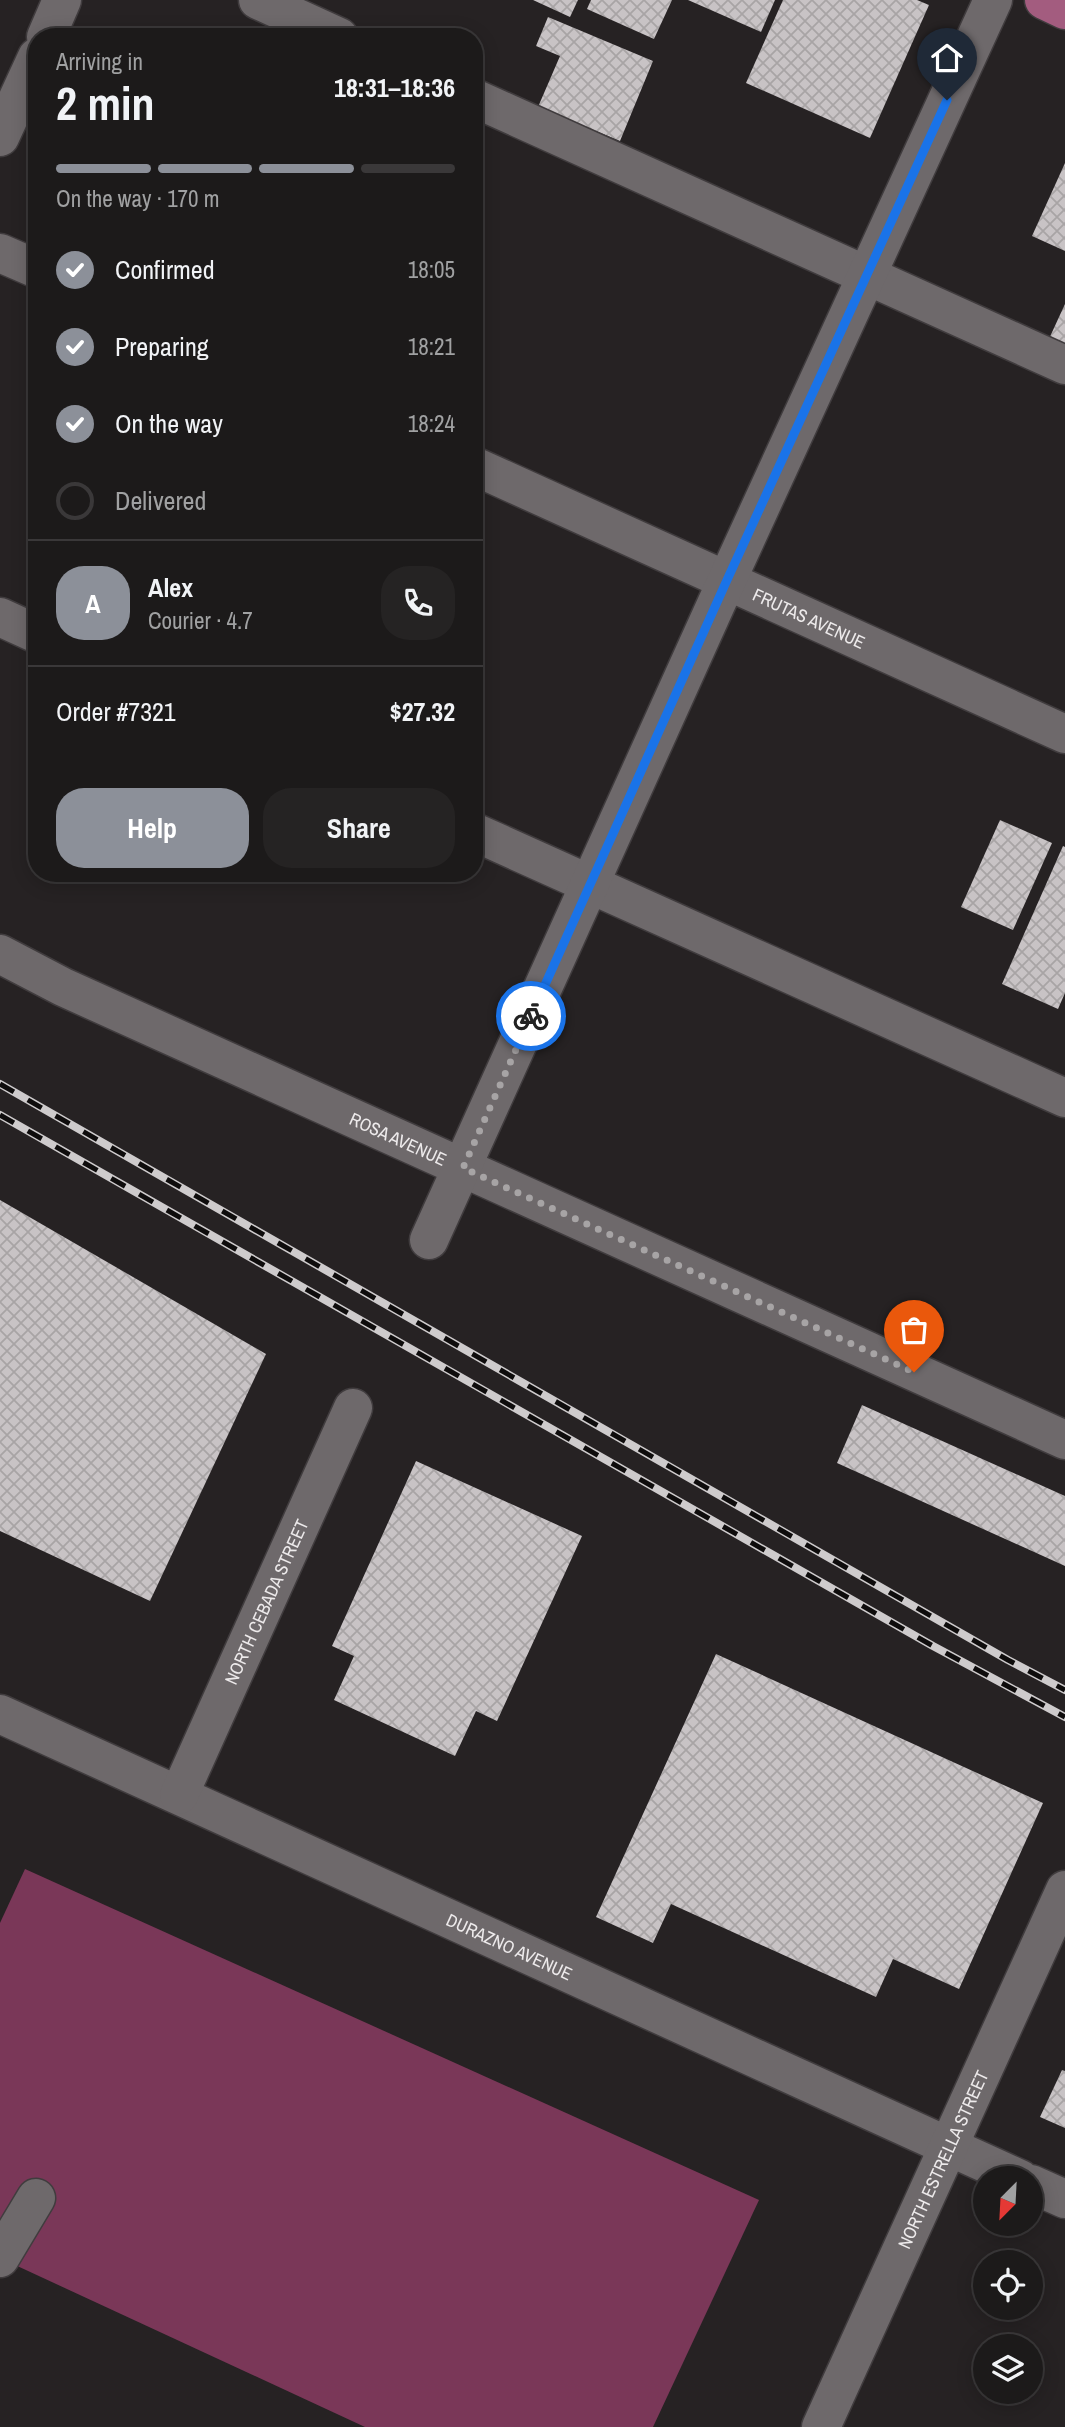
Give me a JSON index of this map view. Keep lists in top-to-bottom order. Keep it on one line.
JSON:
{"streets":{"street":["FRUTAS AVENUE","ROSA AVENUE","NORTH CEBADA STREET","DURAZNO AVENUE","NORTH ESTRELLA STREET"]},"crossings":[["NORTH CEBADA STREET","DURAZNO AVENUE"],["DURAZNO AVENUE","NORTH ESTRELLA STREET"]],"north":"bottom left","page":{"heading":["2 min","Arriving in","18:31–18:36"],"panel":["Alex","Courier · 4.7","Order #7321","$27.32"],"bar":"On the way · 170 m","list":[["Confirmed","18:05"],["Preparing","18:21"],["On the way","18:24"],"Delivered"],"round":"A","buttons":["Help","Share"]}}
